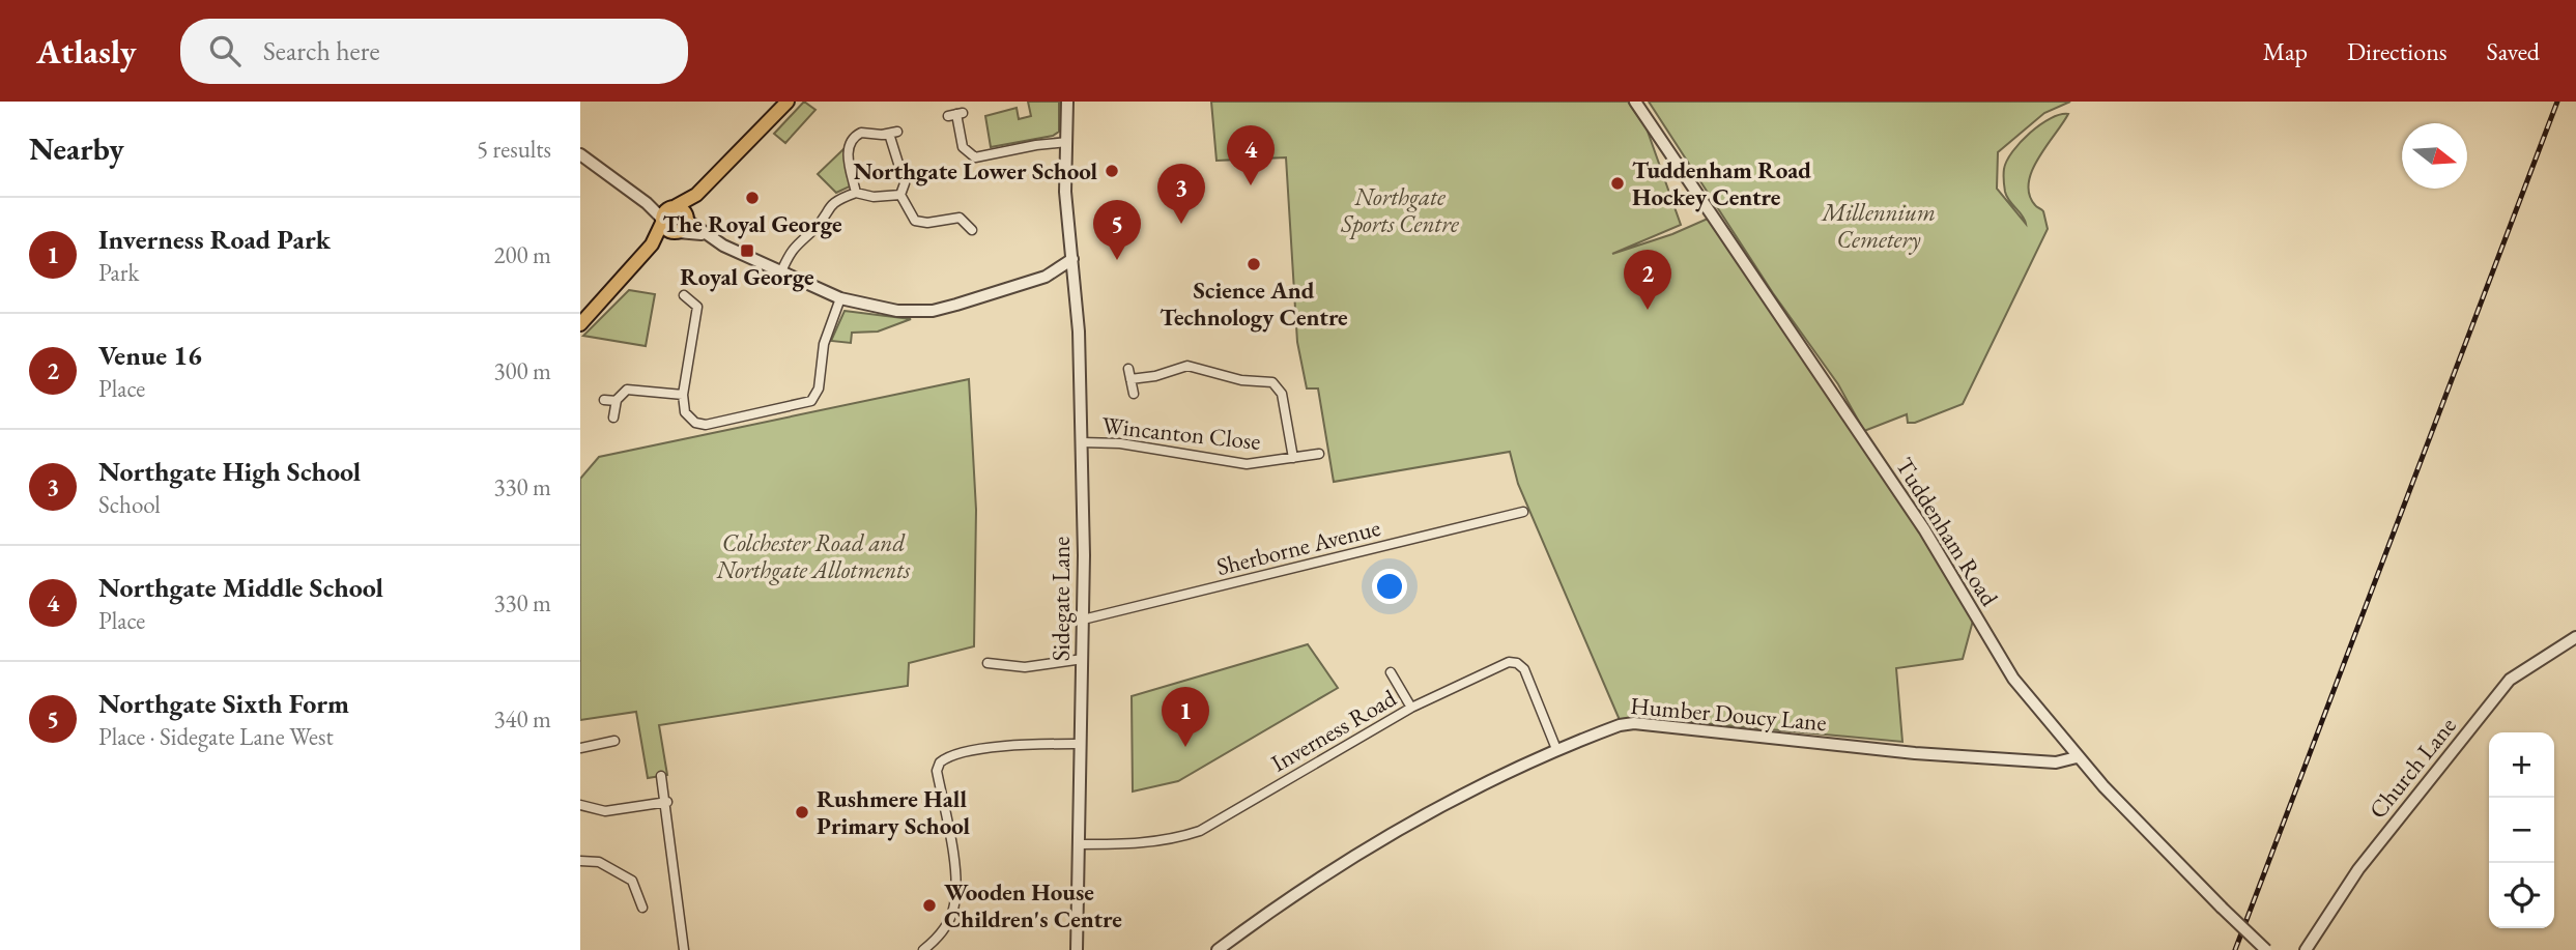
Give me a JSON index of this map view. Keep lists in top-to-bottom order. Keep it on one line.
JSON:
{"streets":{"street":["Wincanton Close","Tuddenham Road","Sherborne Avenue","Sidegate Lane","Humber Doucy Lane","Inverness Road","Church Lane"]},"crossings":[["Wincanton Close","Sidegate Lane"],["Tuddenham Road","Humber Doucy Lane"],["Sherborne Avenue","Sidegate Lane"],["Sidegate Lane","Inverness Road"],["Humber Doucy Lane","Inverness Road"]],"parks":["Northgate Sports Centre","Millennium Cemetery","Colchester Road and Northgate Allotments"],"places":{"other":["Northgate Lower School","Tuddenham Road Hockey Centre","The Royal George","Science And Technology Centre","Rushmere Hall Primary School","Wooden House Children's Centre"],"transit":["Royal George"]},"north":"right","page":{"header":"Atlasly","search":"Search here","nav":["Map","Directions","Saved"],"heading":["Nearby","5 results"],"pins":["4","3","5","2","1"],"list":[{"mark":"1","name":"Inverness Road Park","note":"Park","value":"200 m"},{"mark":"2","name":"Venue 16","note":"Place","value":"300 m"},{"mark":"3","name":"Northgate High School","note":"School","value":"330 m"},{"mark":"4","name":"Northgate Middle School","note":"Place","value":"330 m"},{"mark":"5","name":"Northgate Sixth Form","note":"Place · Sidegate Lane West","value":"340 m"}],"map_buttons":["+","−"]}}
